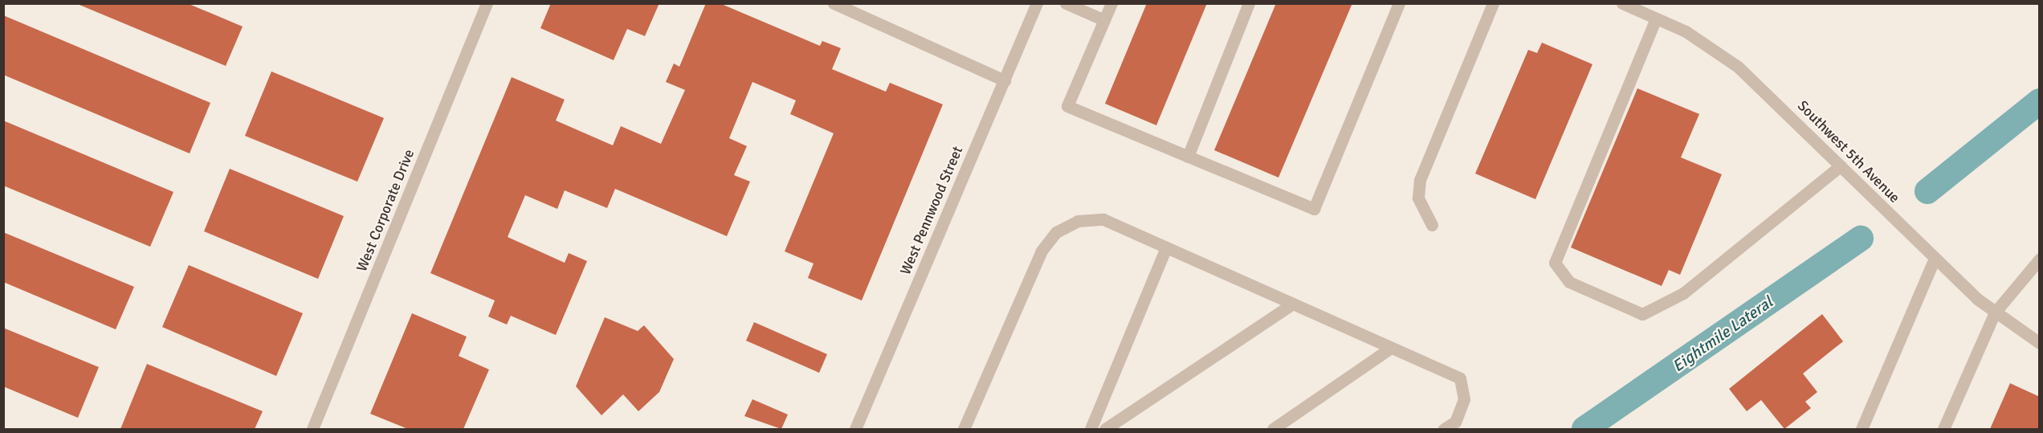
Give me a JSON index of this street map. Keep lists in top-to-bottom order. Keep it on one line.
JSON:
{"streets":{"street":["Southwest 5th Avenue","West Corporate Drive","West Pennwood Street"]},"water":["Eightmile Lateral"]}
